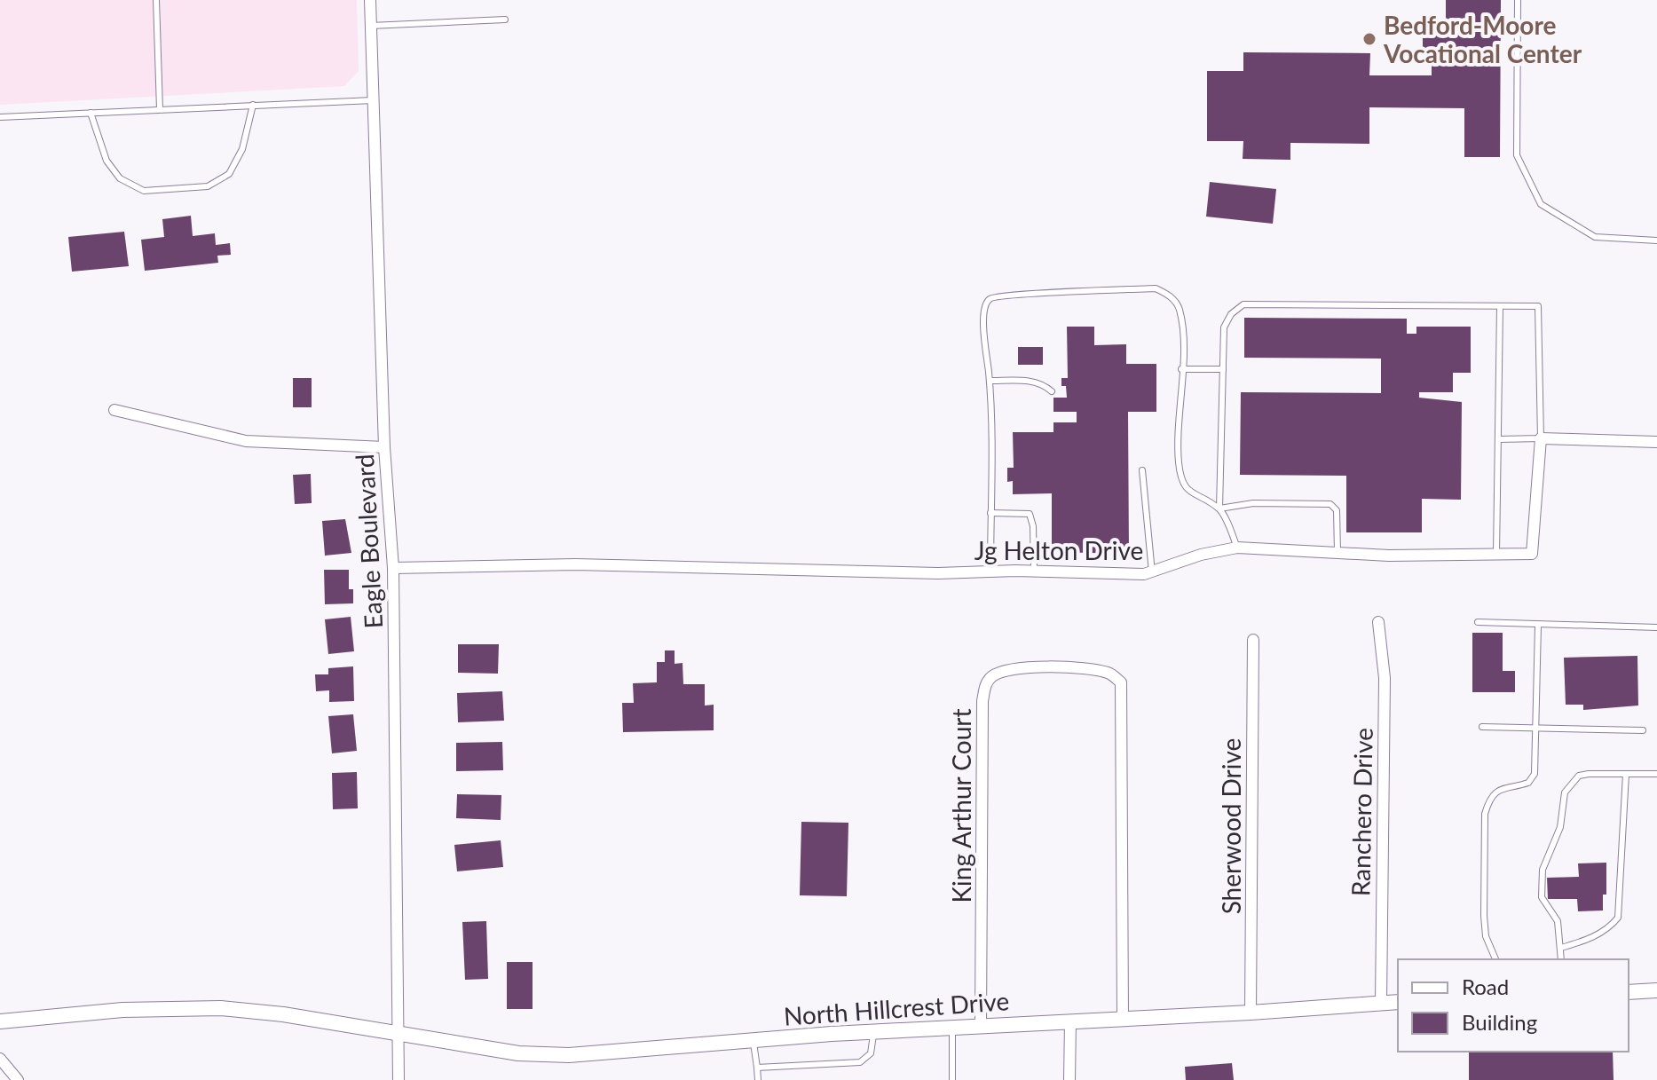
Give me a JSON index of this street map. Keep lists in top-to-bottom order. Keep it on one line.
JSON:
{"streets":{"street":["Eagle Boulevard","Jg Helton Drive","King Arthur Court","Ranchero Drive","Sherwood Drive","North Hillcrest Drive"]},"crossings":[["Eagle Boulevard","Jg Helton Drive"],["Eagle Boulevard","North Hillcrest Drive"],["King Arthur Court","North Hillcrest Drive"],["Ranchero Drive","North Hillcrest Drive"],["Sherwood Drive","North Hillcrest Drive"]],"places":["Bedford-Moore Vocational Center"],"legend":["Road","Building"]}
